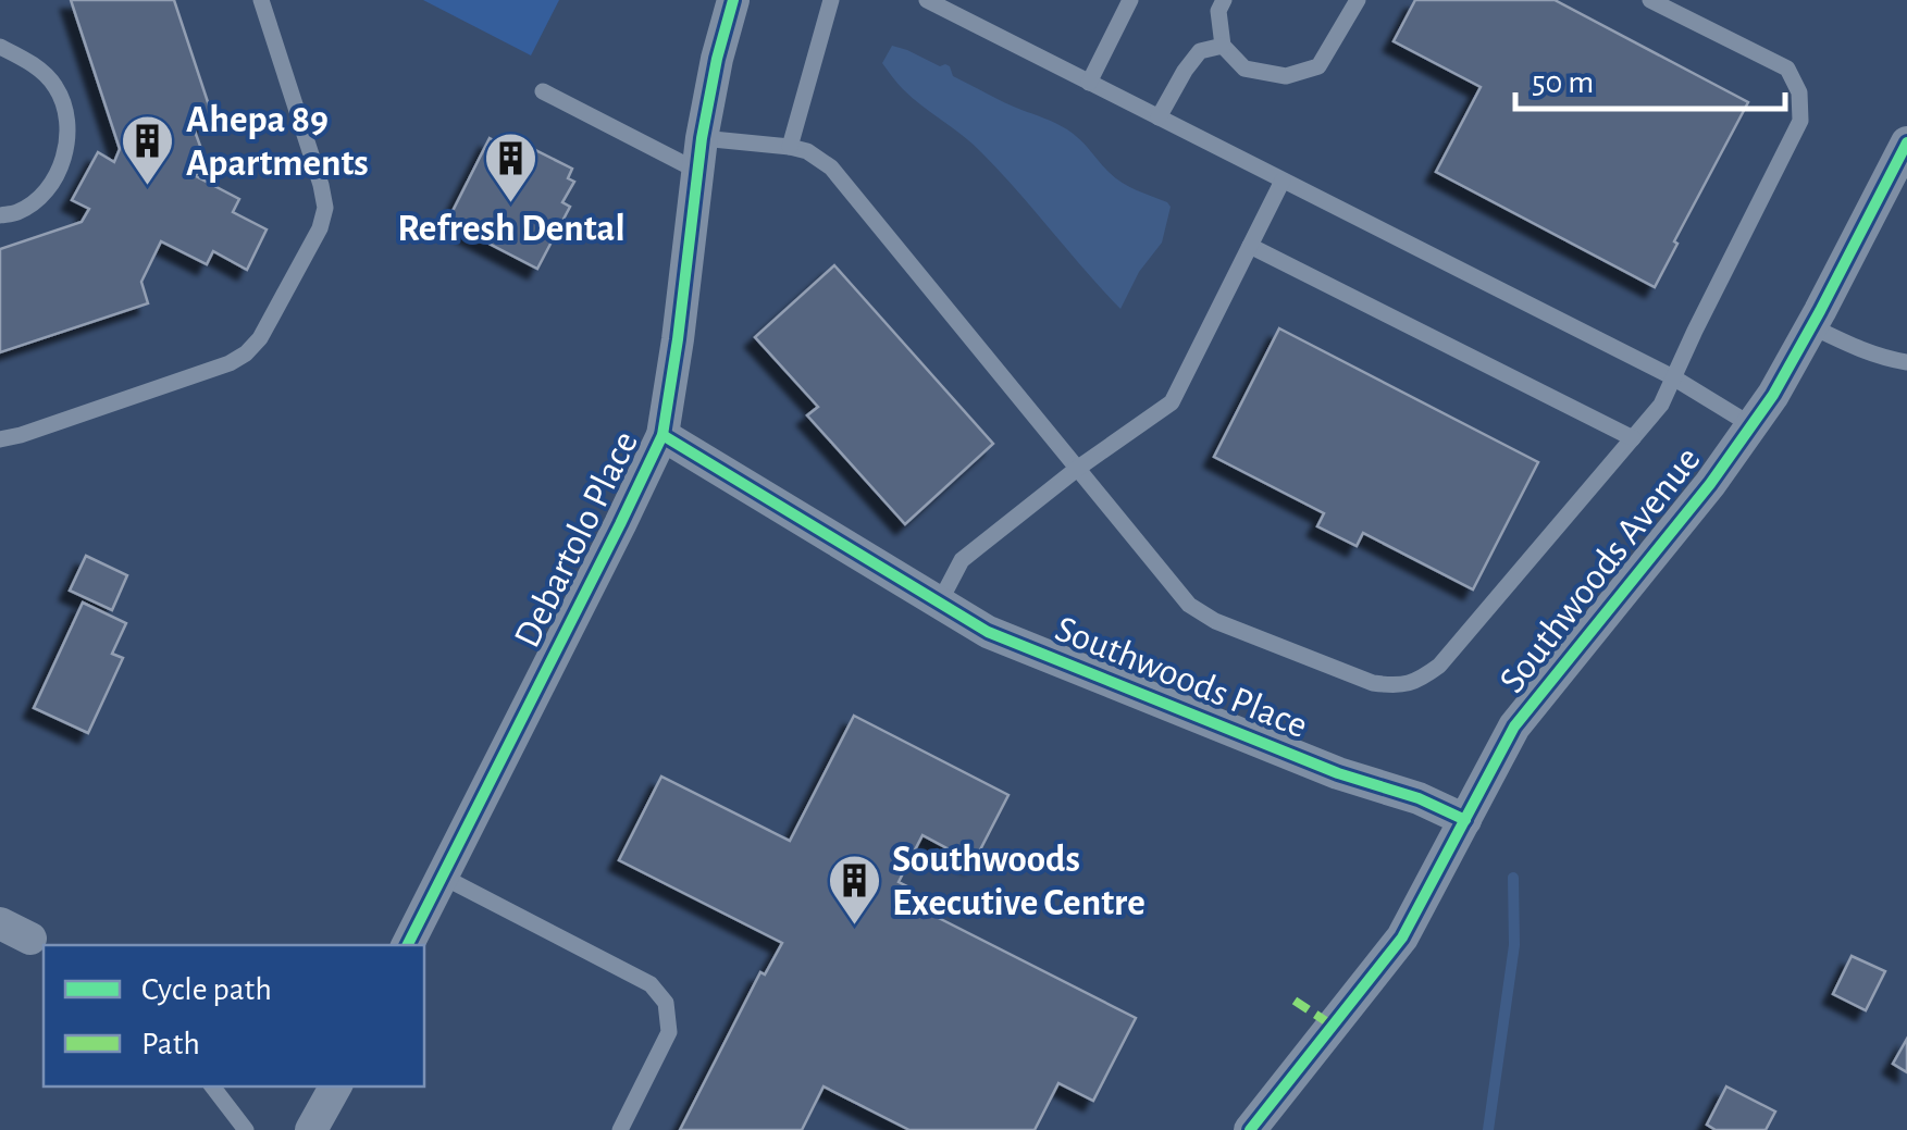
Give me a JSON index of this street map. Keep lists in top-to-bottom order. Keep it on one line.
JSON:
{"streets":{"street":["Debartolo Place","Southwoods Avenue","Southwoods Place"]},"crossings":[["Debartolo Place","Southwoods Place"],["Southwoods Avenue","Southwoods Place"]],"places":{"building":["Ahepa 89 Apartments","Refresh Dental","Southwoods Executive Centre"]},"legend":["Cycle path","Path"],"scale_bar":"50 m"}
